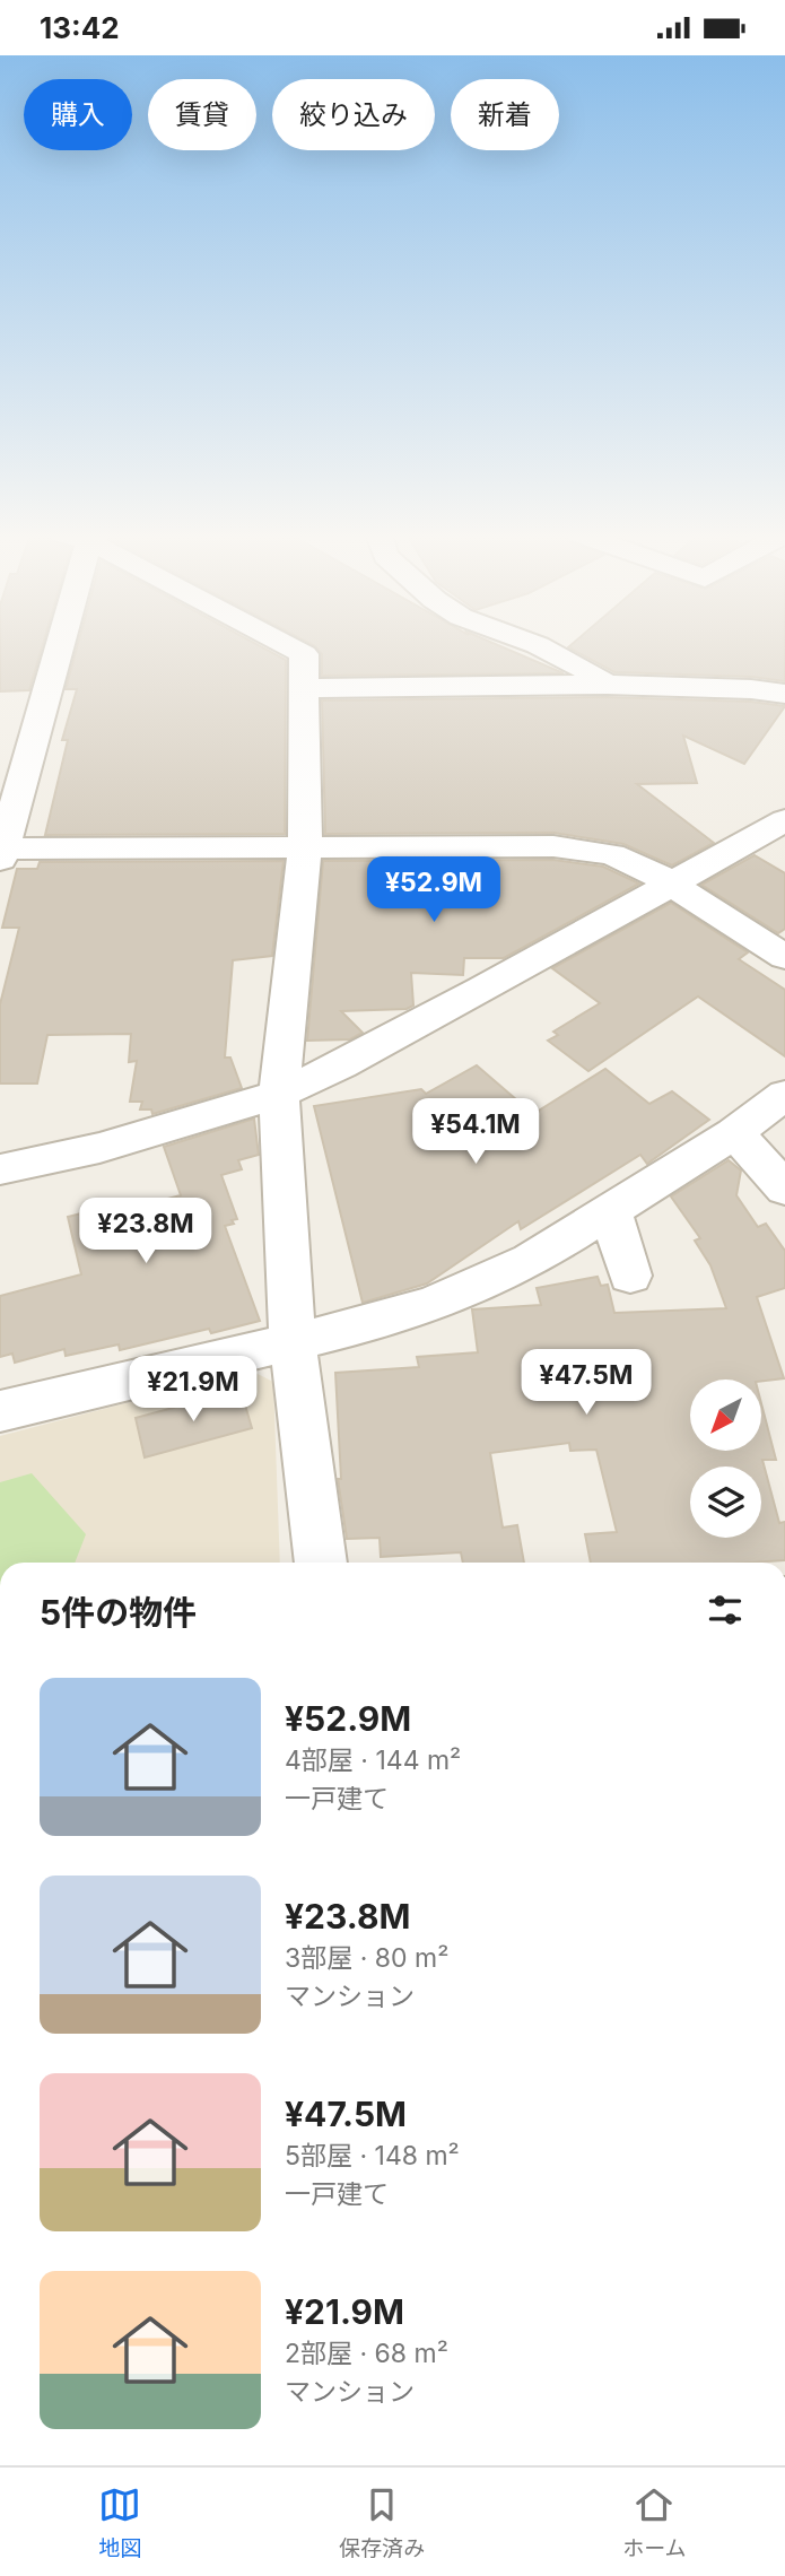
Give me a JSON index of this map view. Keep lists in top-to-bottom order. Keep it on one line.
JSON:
{"north":"bottom left","page":{"status":"13:42","chip":["購入","賃貸","絞り込み","新着"],"price":["¥52.9M","¥54.1M","¥23.8M","¥47.5M","¥21.9M"],"heading":"5件の物件","list":[{"name":"¥52.9M","note":"4部屋 · 144 m² · 一戸建て"},{"name":"¥23.8M","note":"3部屋 · 80 m² · マンション"},{"name":"¥47.5M","note":"5部屋 · 148 m² · 一戸建て"},{"name":"¥21.9M","note":"2部屋 · 68 m² · マンション"}],"tabs":["地図","保存済み","ホーム"]}}
